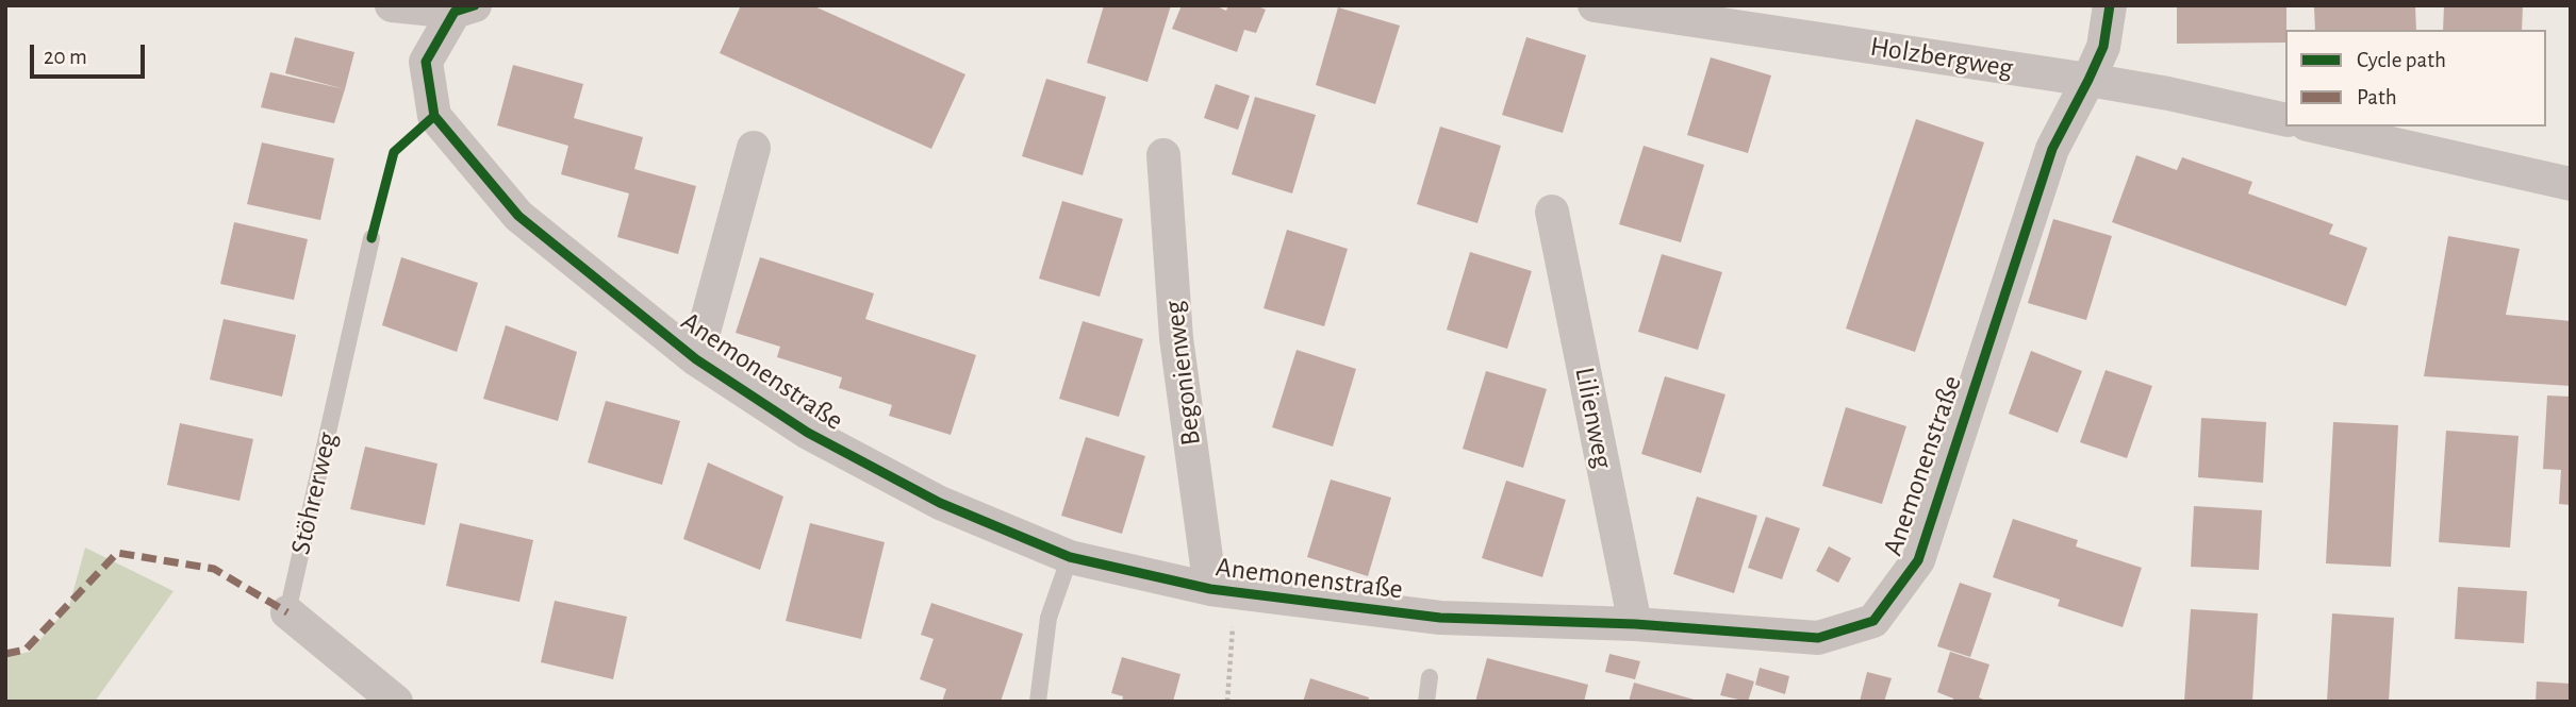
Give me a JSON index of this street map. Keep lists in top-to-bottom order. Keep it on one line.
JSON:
{"streets":{"street":["Holzbergweg","Anemonenstraße","Begonienweg","Lilienweg","Stöhrerweg"]},"crossings":[["Holzbergweg","Anemonenstraße"],["Anemonenstraße","Begonienweg"],["Anemonenstraße","Lilienweg"]],"legend":["Cycle path","Path"],"scale_bar":"20 m"}
